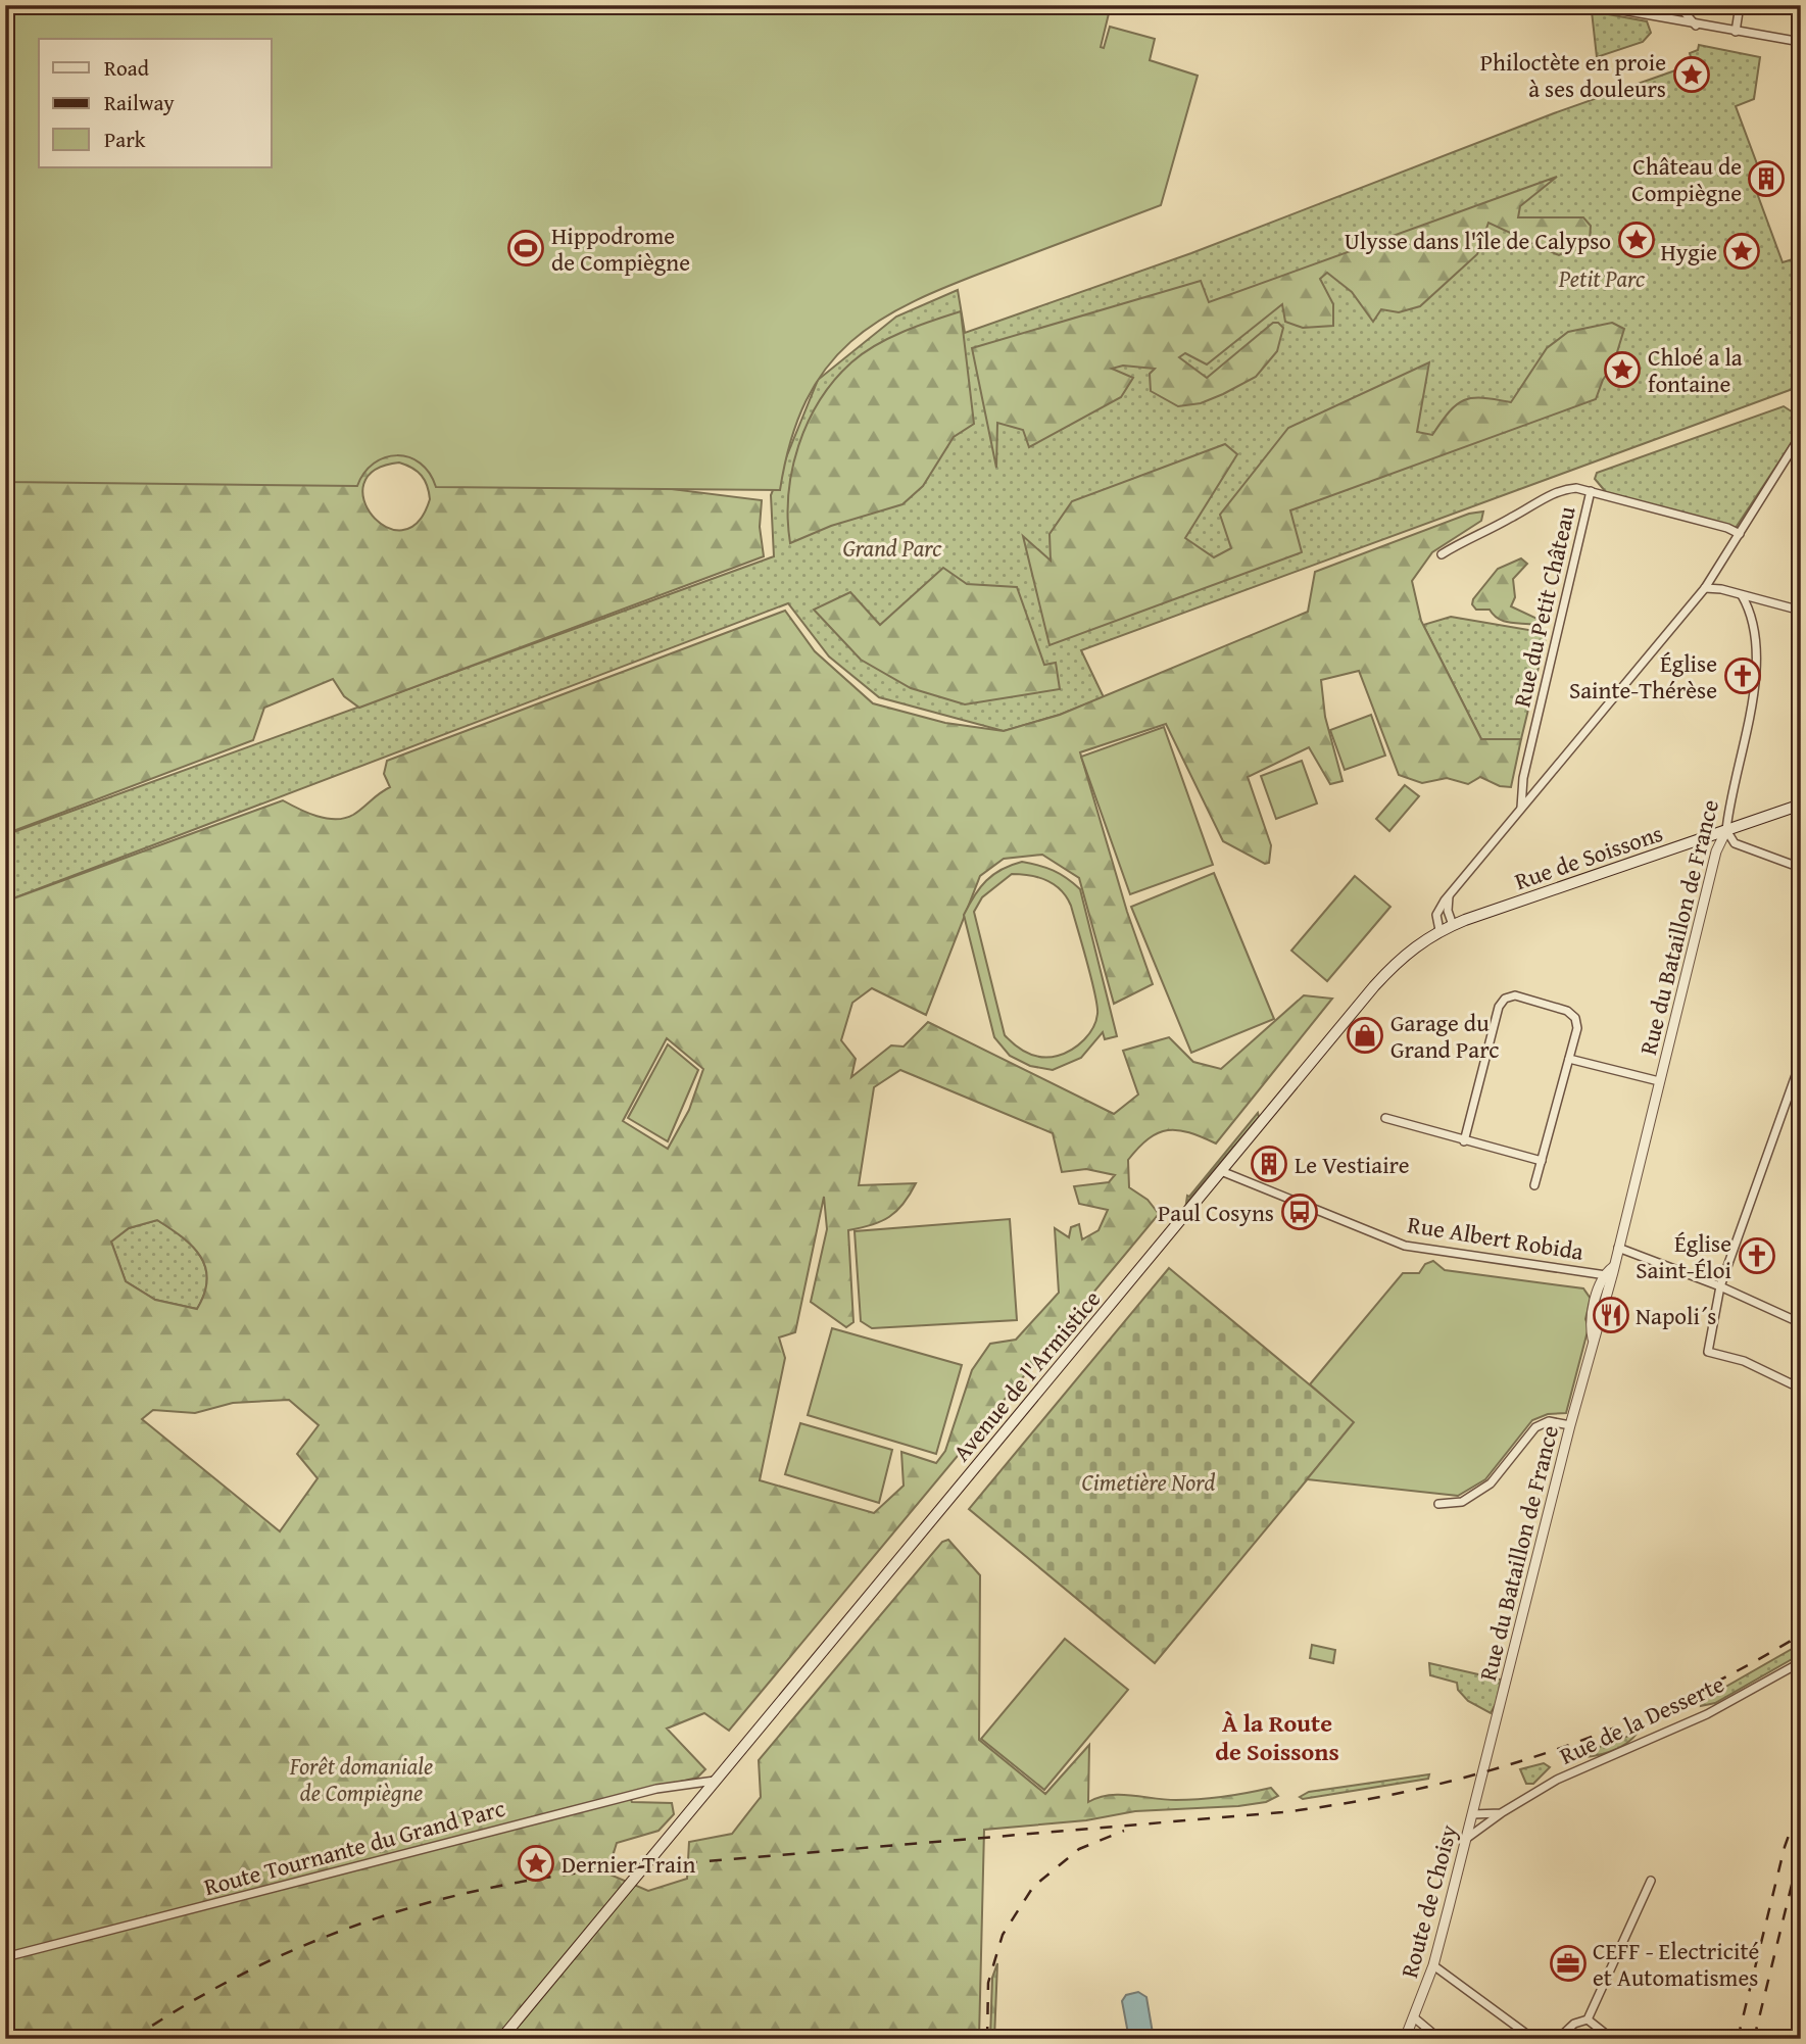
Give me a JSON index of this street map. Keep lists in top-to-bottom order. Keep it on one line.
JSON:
{"streets":{"main road":["Rue de Soissons","Avenue de l'Armistice"],"street":["Rue du Petit Château","Rue du Bataillon de France","Rue Albert Robida","Rue de la Desserte","Route Tournante du Grand Parc","Route de Choisy"]},"crossings":[["Rue de Soissons","Rue du Bataillon de France"],["Rue de Soissons","Avenue de l'Armistice"],["Rue du Bataillon de France","Rue Albert Robida"],["Rue du Bataillon de France","Route de Choisy"],["Rue Albert Robida","Avenue de l'Armistice"],["Avenue de l'Armistice","Route Tournante du Grand Parc"],["Rue de la Desserte","Route de Choisy"]],"districts":["À la Route de Soissons"],"parks":["Petit Parc","Grand Parc","Cimetière Nord","Forêt domaniale de Compiègne"],"places":{"place":["Philoctète en proie à ses douleurs","Ulysse dans l'île de Calypso","Hygie","Chloé a la fontaine","Dernier Train"],"building":["Château de Compiègne","Le Vestiaire"],"sports":["Hippodrome de Compiègne"],"church":["Église Sainte-Thérèse","Église Saint-Éloi"],"shop":["Garage du Grand Parc"],"bus stop":["Paul Cosyns"],"restaurant":["Napoli´s"],"office":["CEFF - Electricité et Automatismes"]},"legend":["Road","Railway","Park"]}
